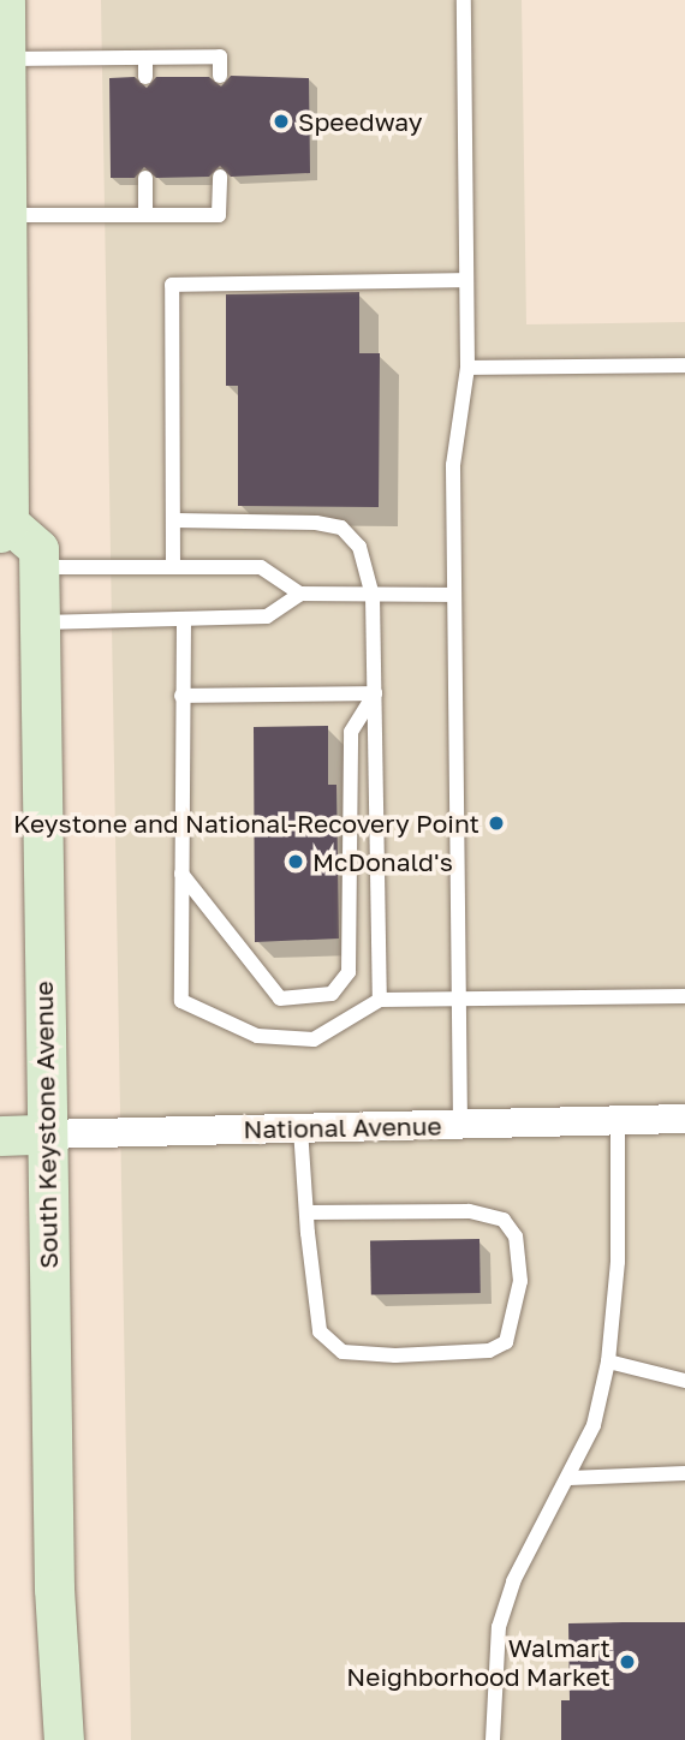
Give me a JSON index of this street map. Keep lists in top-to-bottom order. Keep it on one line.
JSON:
{"streets":{"main road":["South Keystone Avenue","National Avenue"]},"crossings":[["South Keystone Avenue","National Avenue"]],"places":["Speedway","Keystone and National-Recovery Point","McDonald's","Walmart Neighborhood Market"]}
